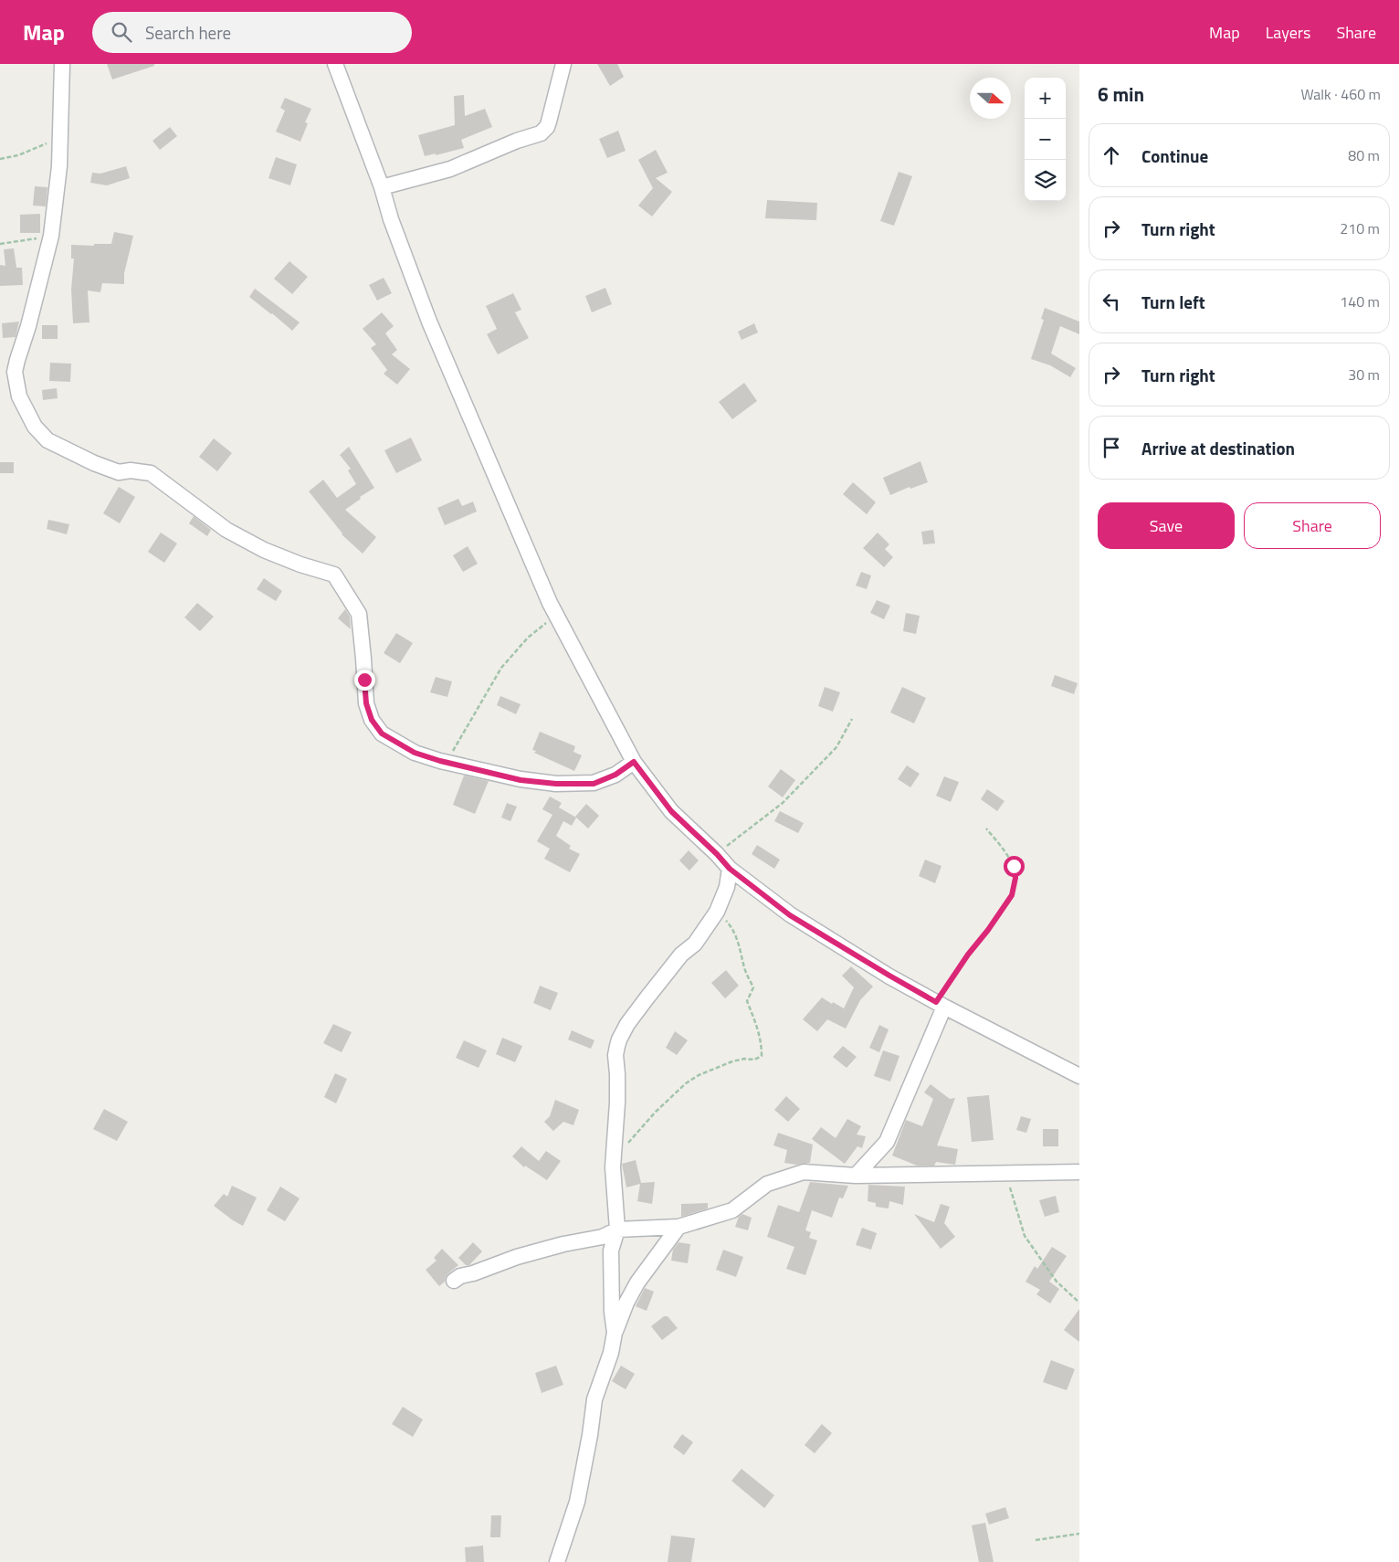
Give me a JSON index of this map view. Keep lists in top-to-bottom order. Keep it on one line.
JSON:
{"north":"right","page":{"header":"Map","search":"Search here","nav":["Map","Layers","Share"],"heading":["6 min","Walk · 460 m"],"map_buttons":["+","−"],"list":[["Continue","80 m"],["Turn right","210 m"],["Turn left","140 m"],["Turn right","30 m"],"Arrive at destination"],"buttons":["Save","Share"]}}
